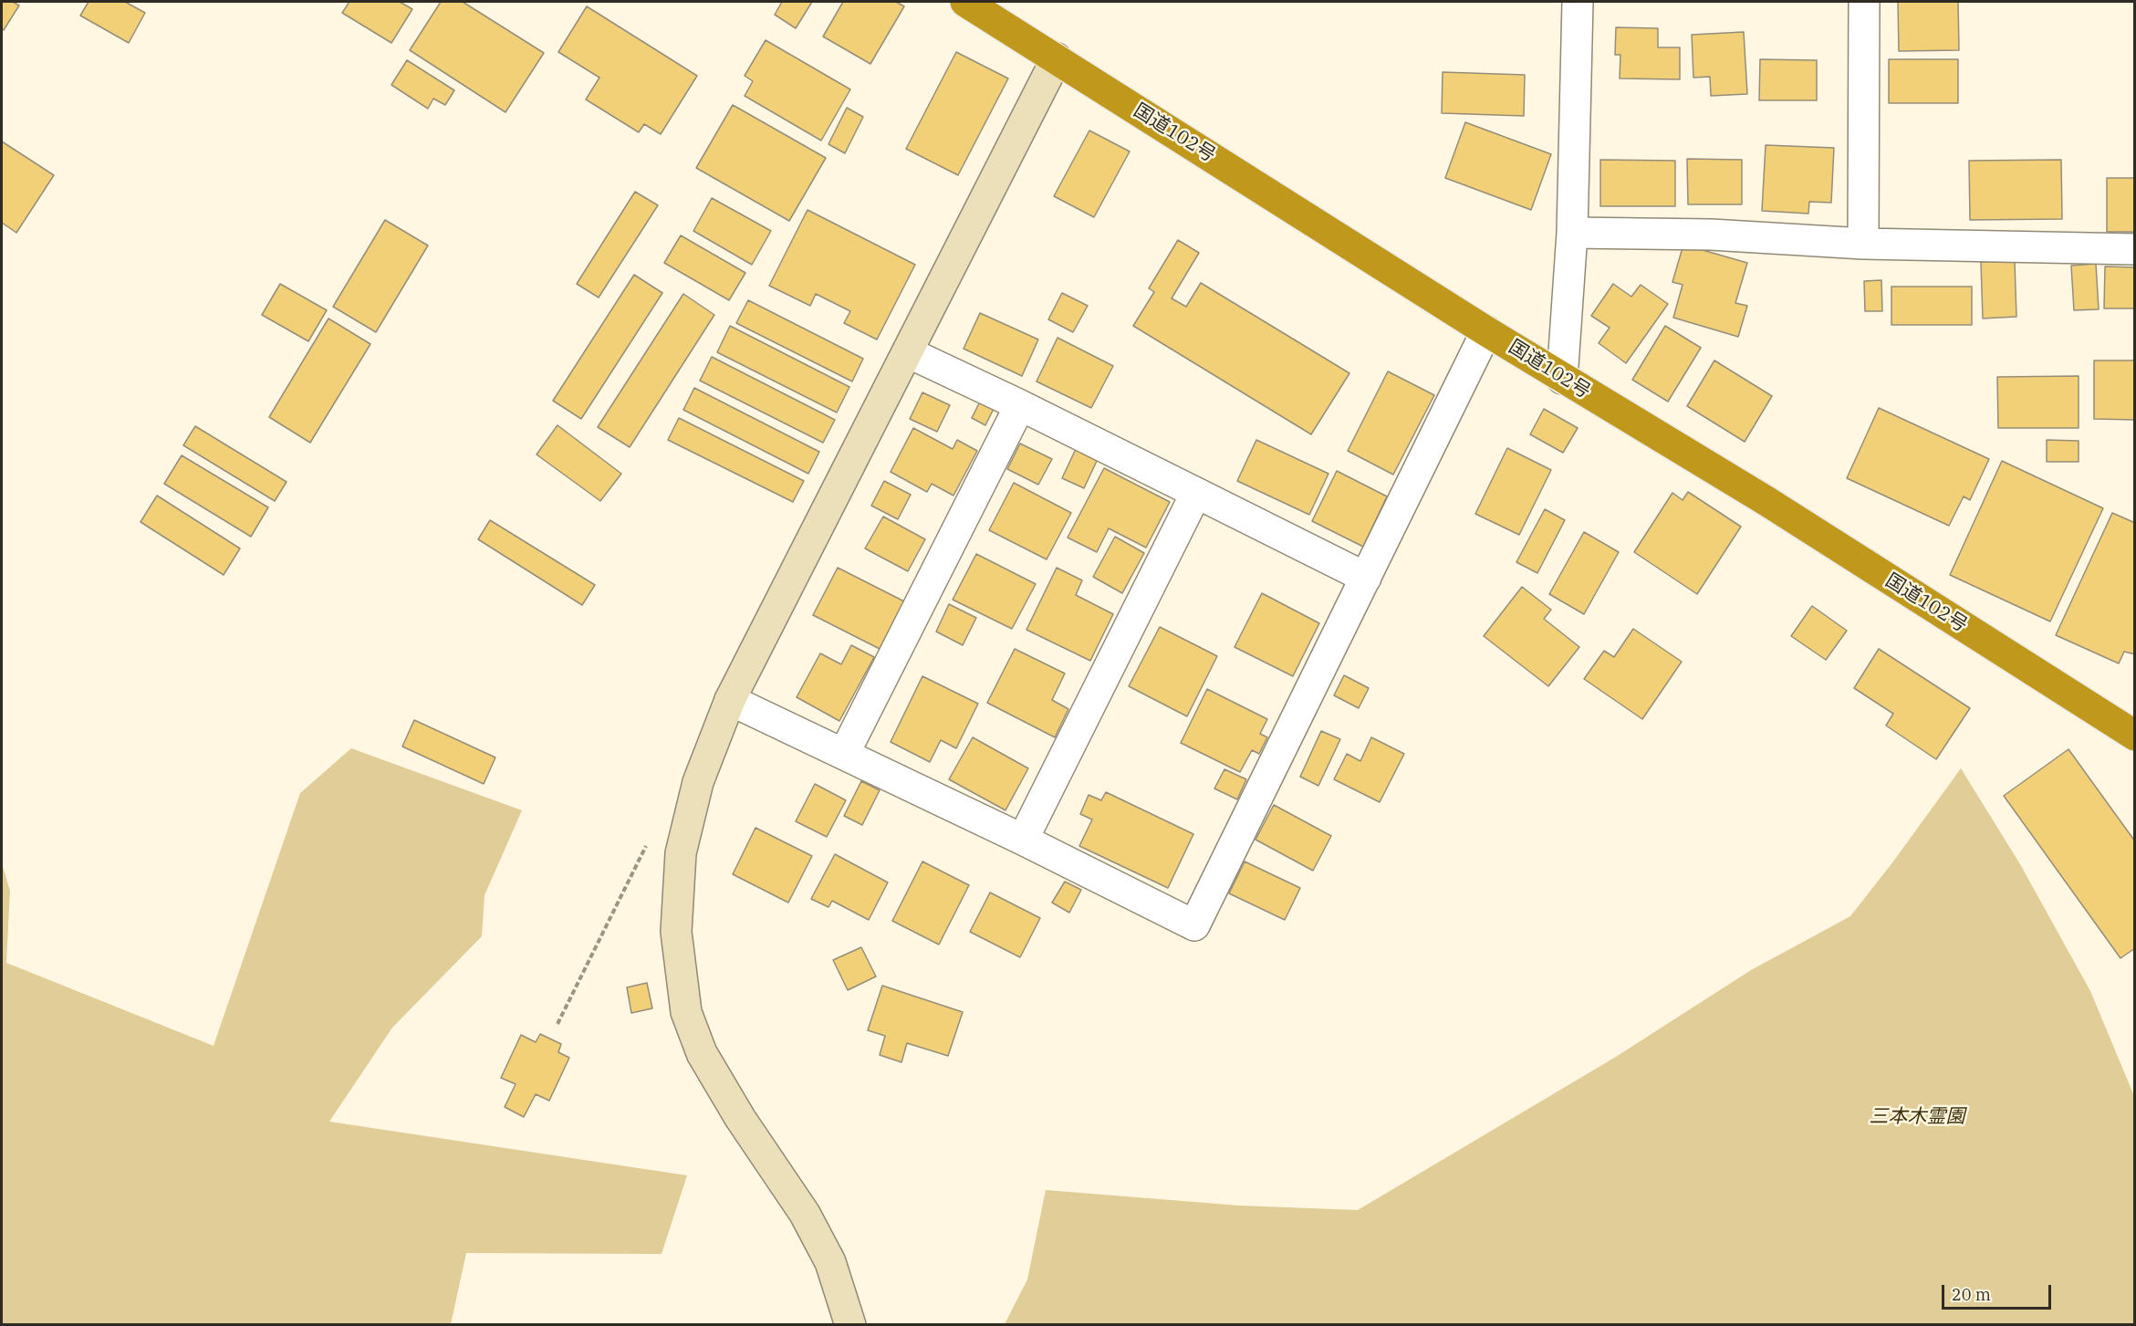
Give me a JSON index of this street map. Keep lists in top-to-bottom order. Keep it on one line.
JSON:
{"streets":{"highway":["国道102号"]},"parks":["三本木霊園"],"scale_bar":"20 m"}
